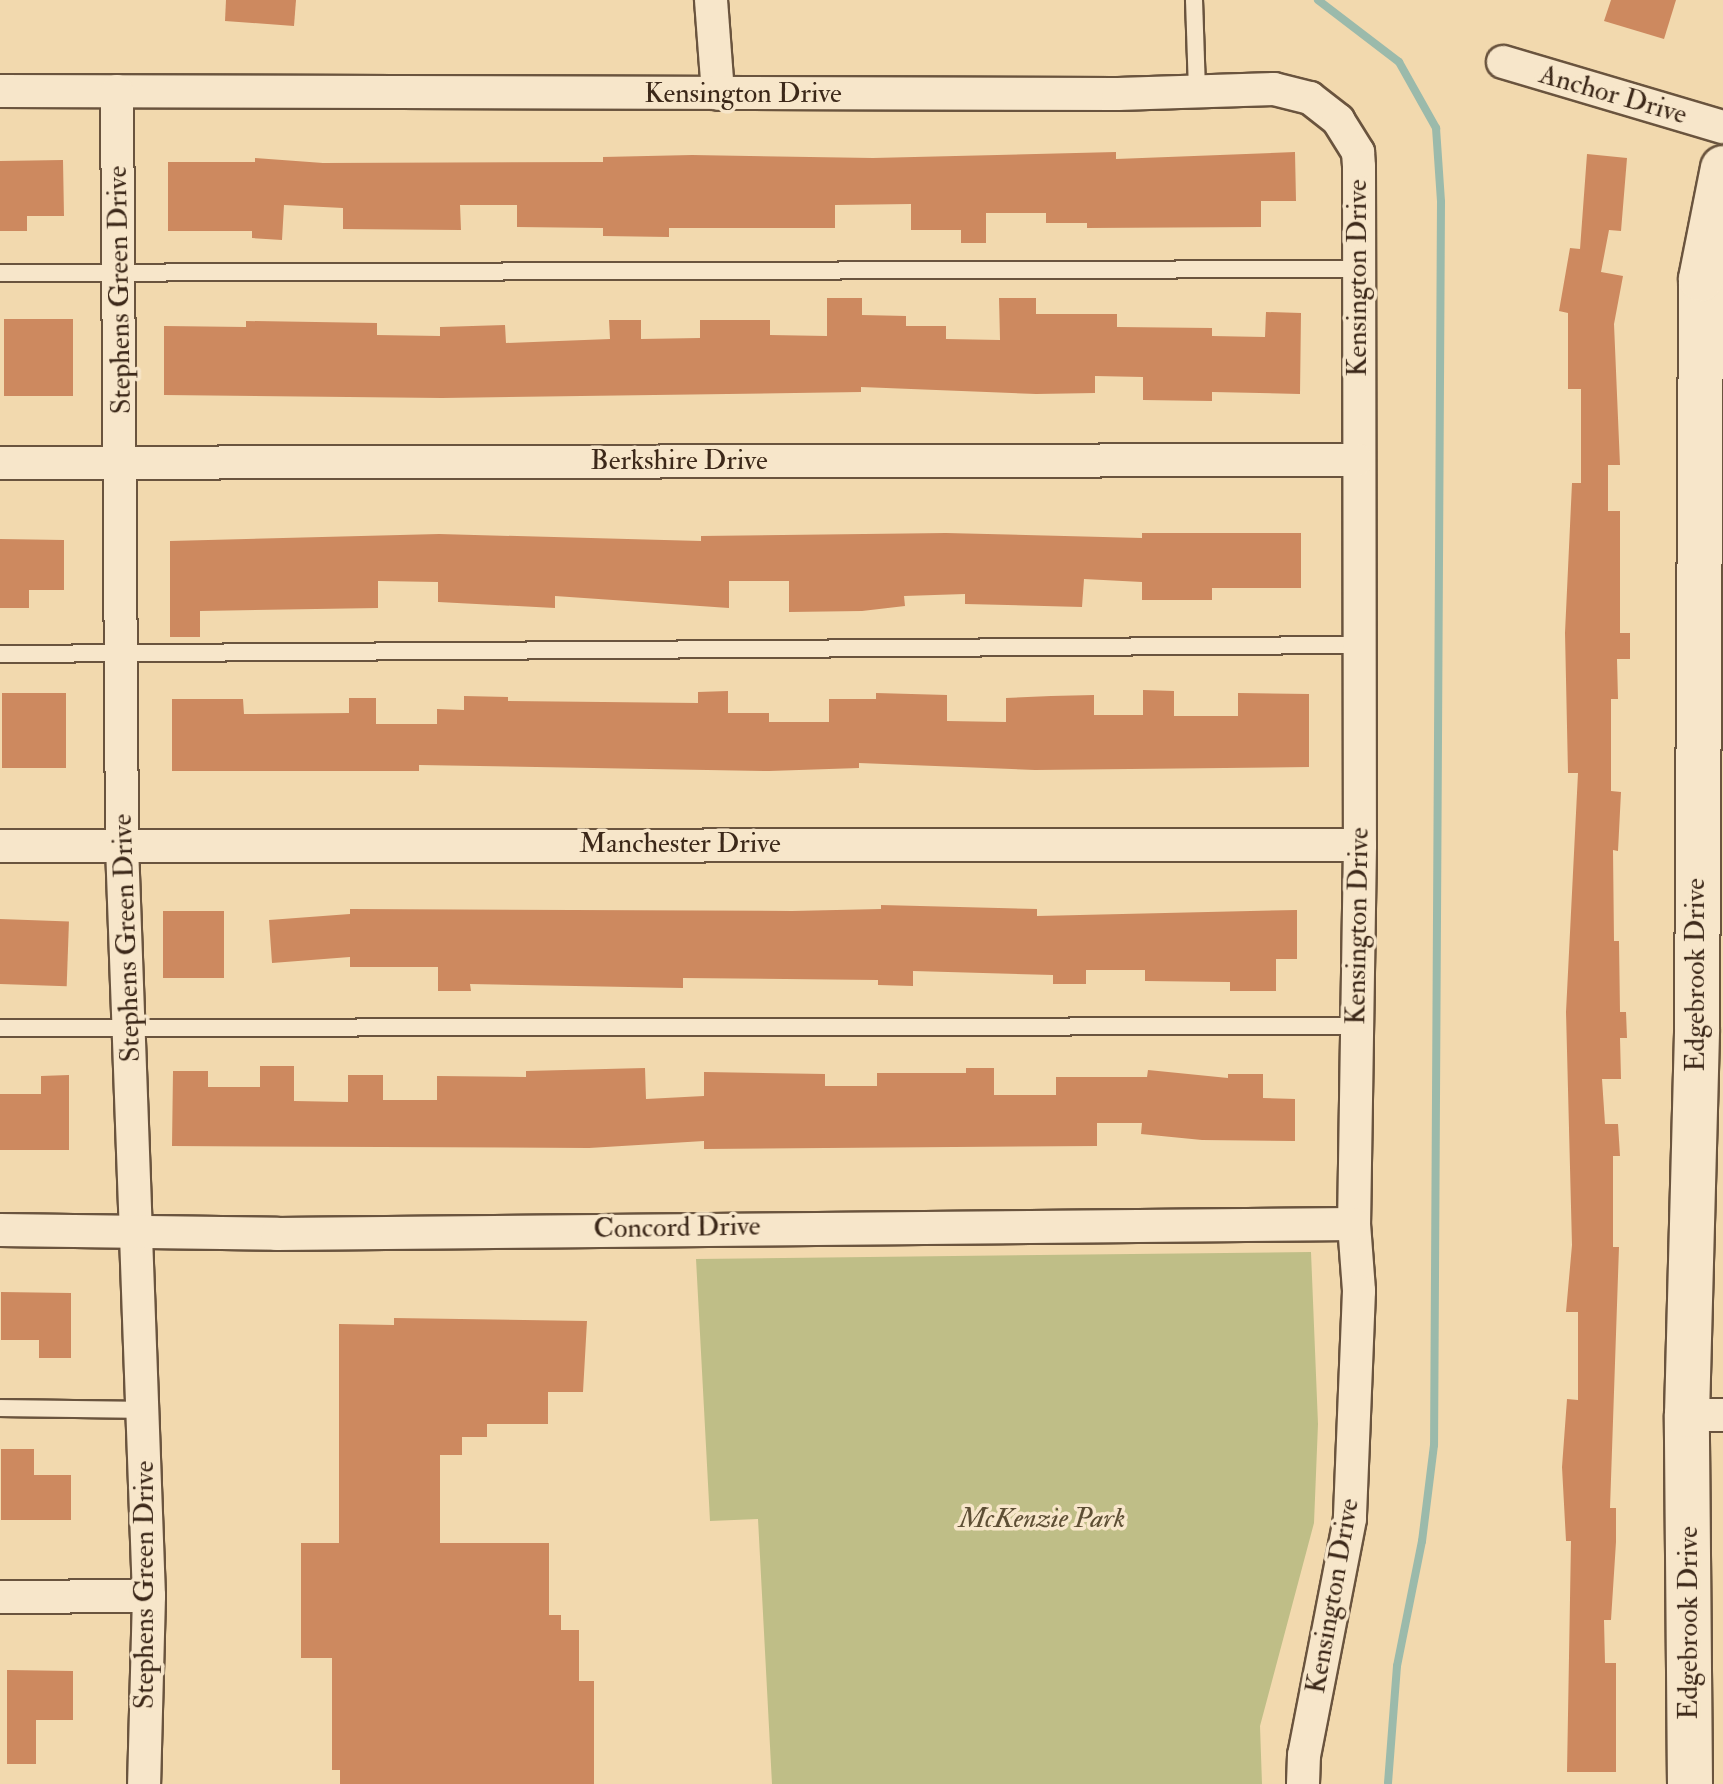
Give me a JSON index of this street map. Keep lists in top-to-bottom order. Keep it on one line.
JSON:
{"streets":{"street":["Kensington Drive","Anchor Drive","Stephens Green Drive","Berkshire Drive","Manchester Drive","Edgebrook Drive","Concord Drive"]},"crossings":[["Kensington Drive","Stephens Green Drive"],["Kensington Drive","Berkshire Drive"],["Kensington Drive","Manchester Drive"],["Kensington Drive","Concord Drive"],["Stephens Green Drive","Berkshire Drive"],["Stephens Green Drive","Manchester Drive"],["Stephens Green Drive","Concord Drive"]],"parks":["McKenzie Park"]}
